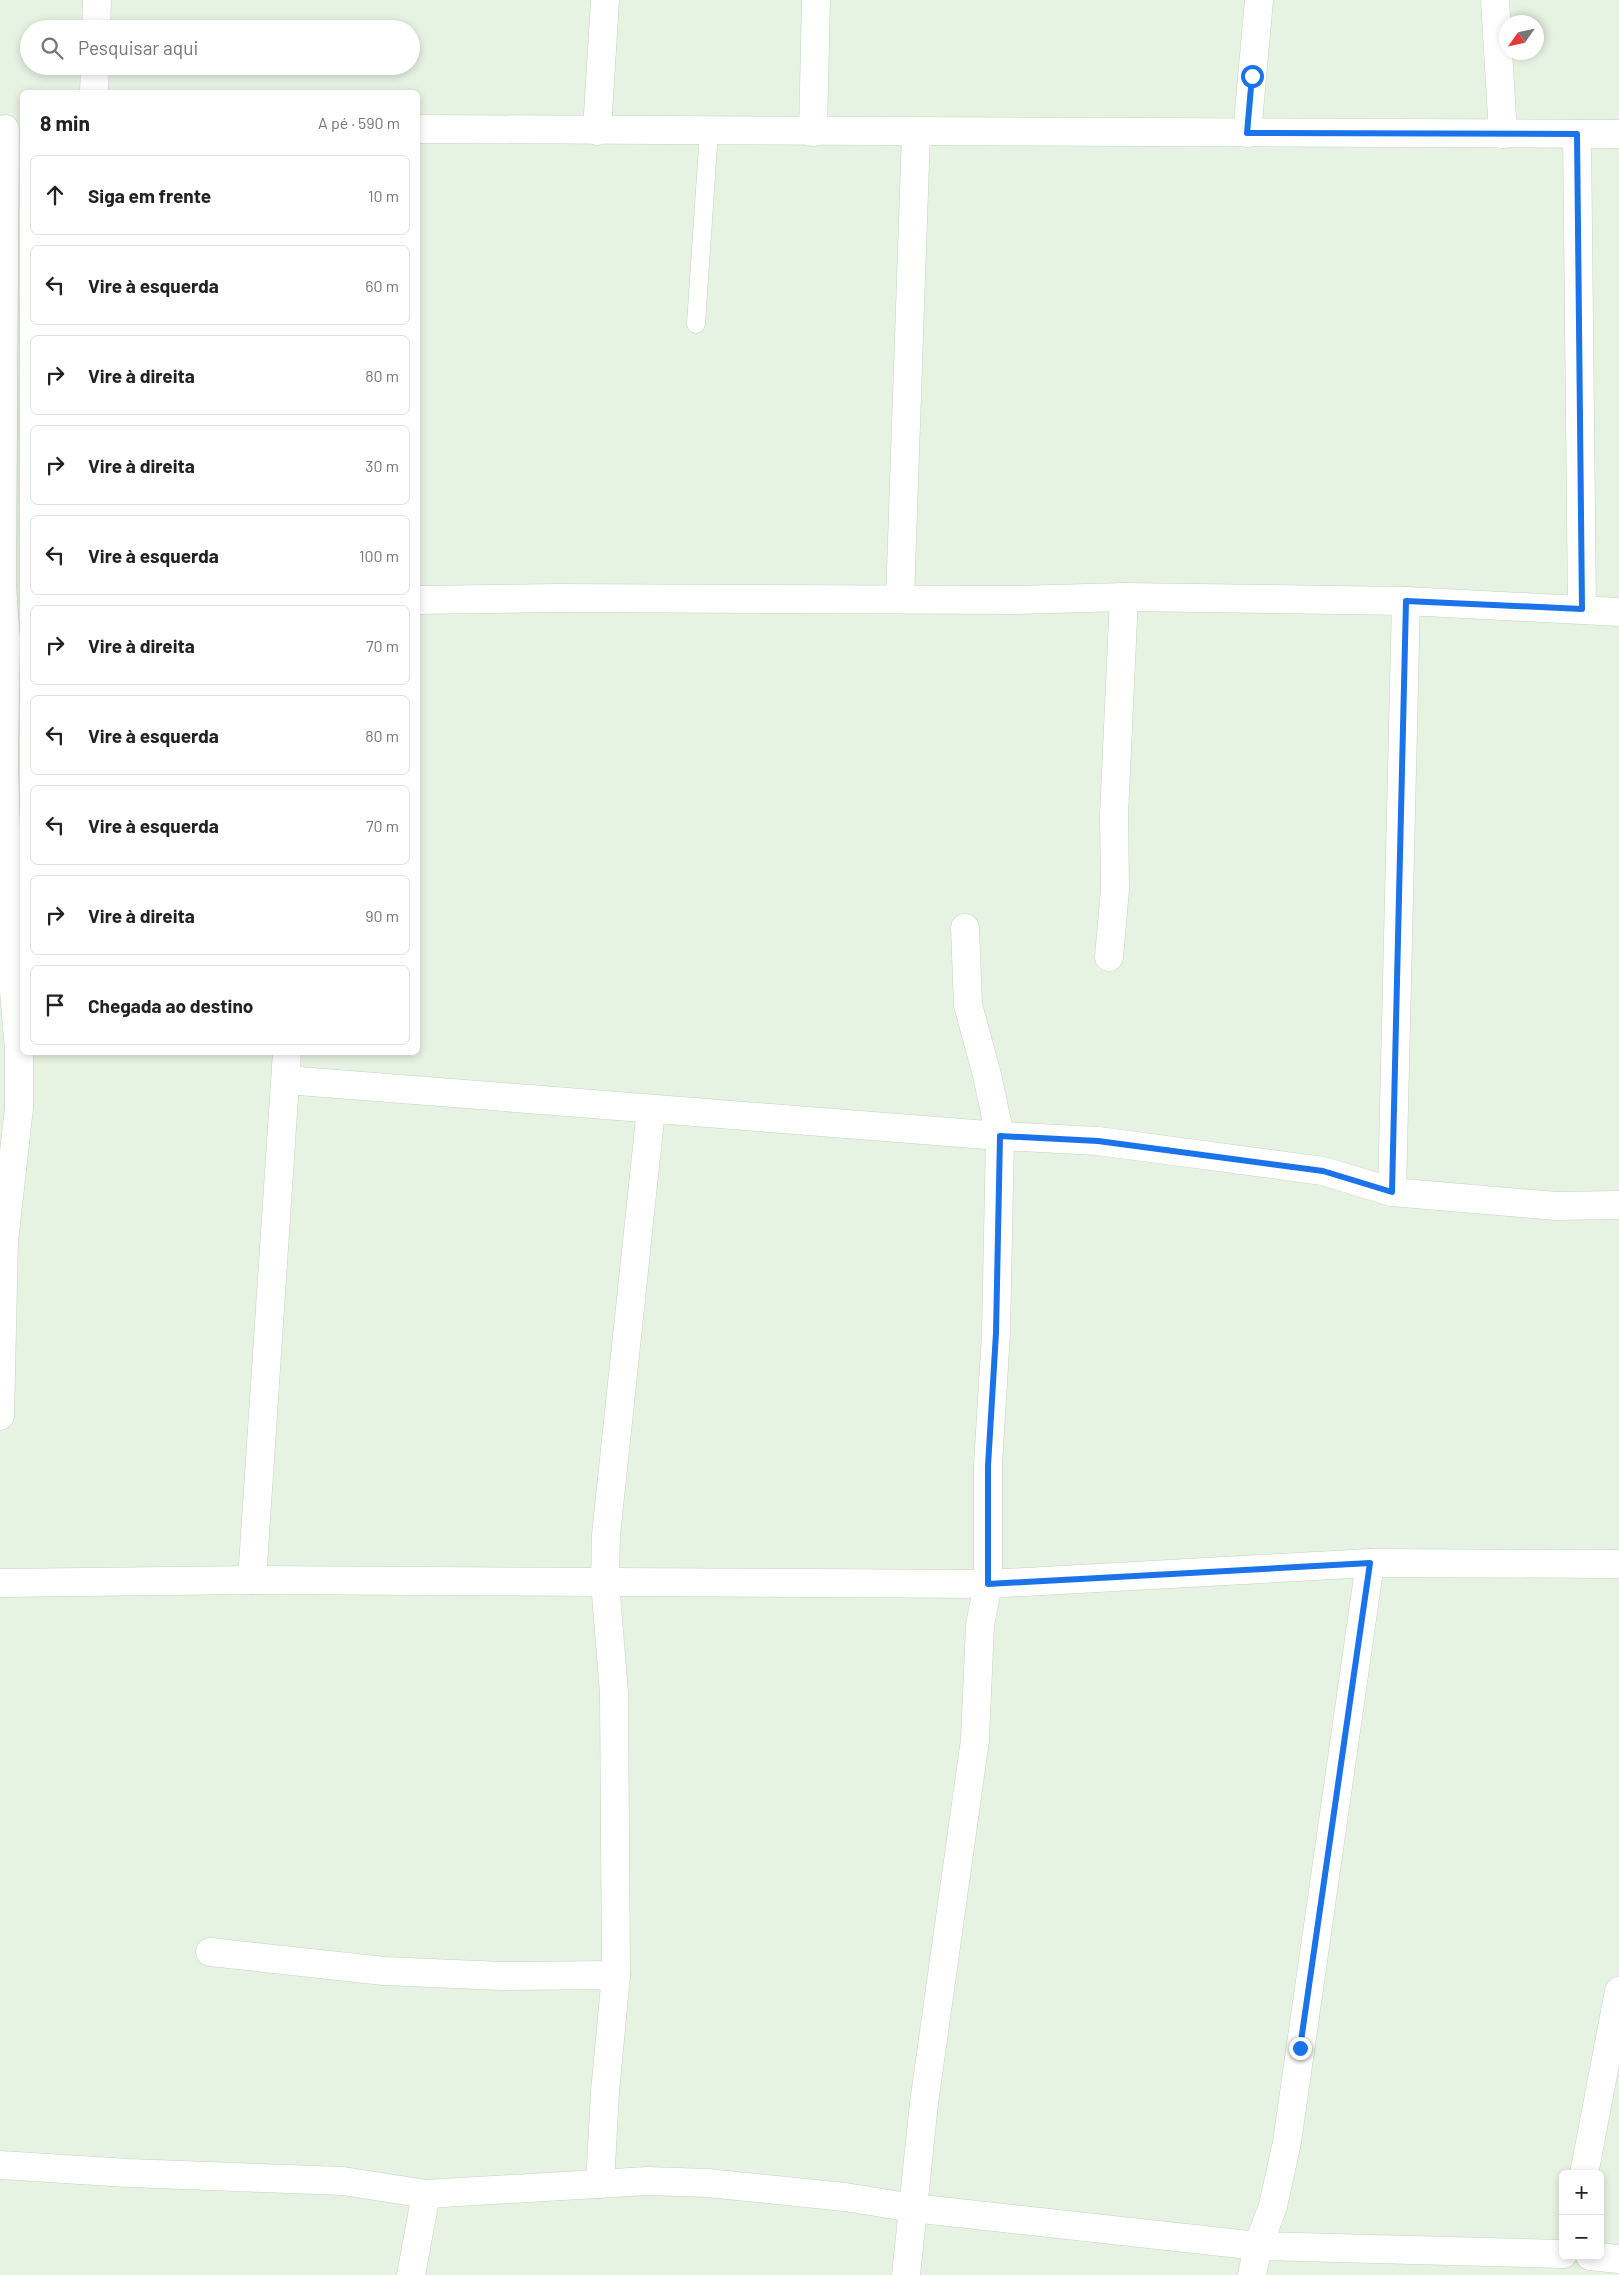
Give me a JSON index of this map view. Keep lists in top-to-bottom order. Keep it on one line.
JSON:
{"north":"bottom left","page":{"search":"Pesquisar aqui","heading":["8 min","A pé · 590 m"],"list":[["Siga em frente","10 m"],["Vire à esquerda","60 m"],["Vire à direita","80 m"],["Vire à direita","30 m"],["Vire à esquerda","100 m"],["Vire à direita","70 m"],["Vire à esquerda","80 m"],["Vire à esquerda","70 m"],["Vire à direita","90 m"],"Chegada ao destino"],"map_buttons":["+","−"]}}
